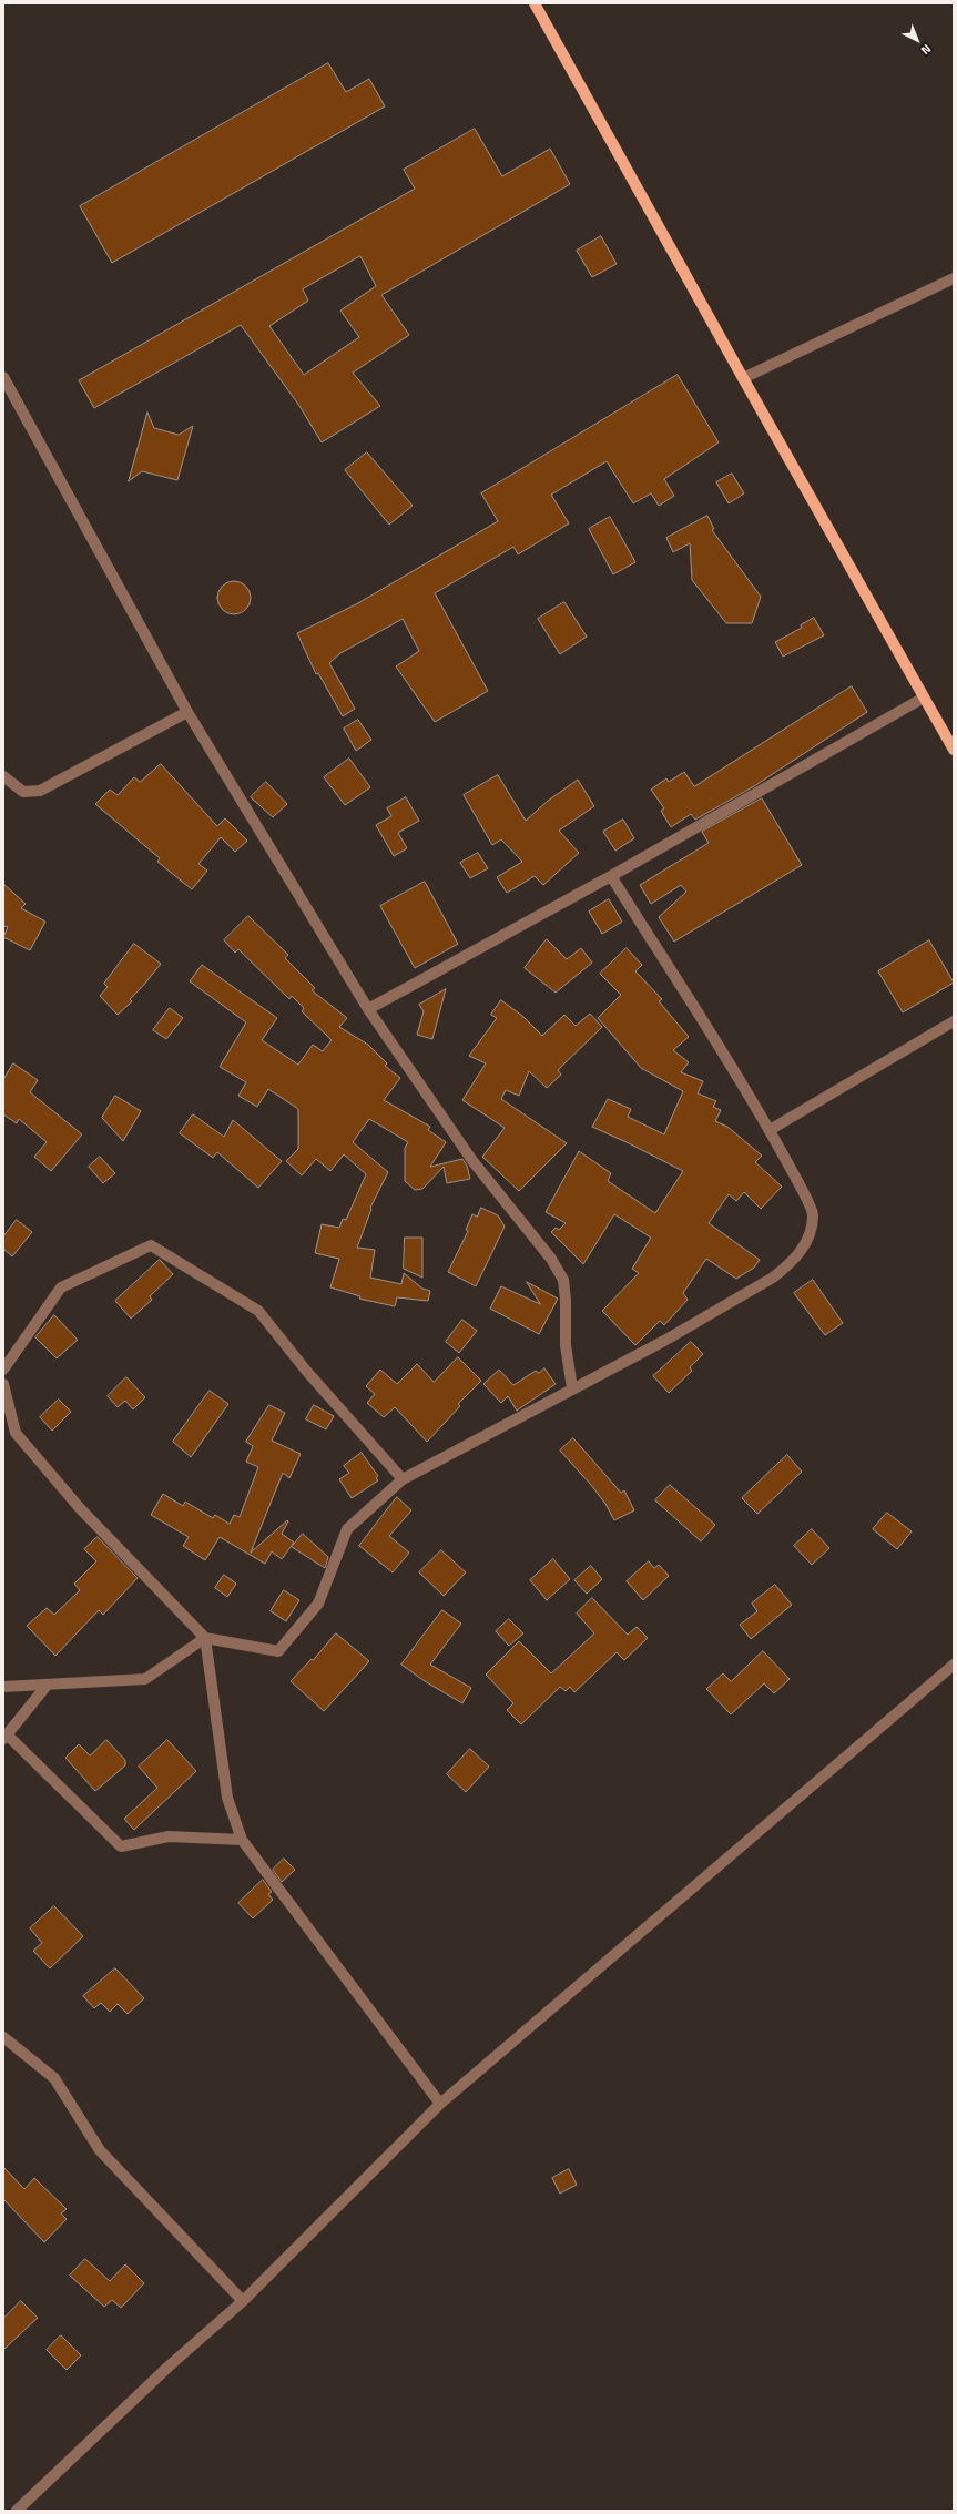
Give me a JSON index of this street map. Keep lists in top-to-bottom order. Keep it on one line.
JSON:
{"north":"bottom right"}
